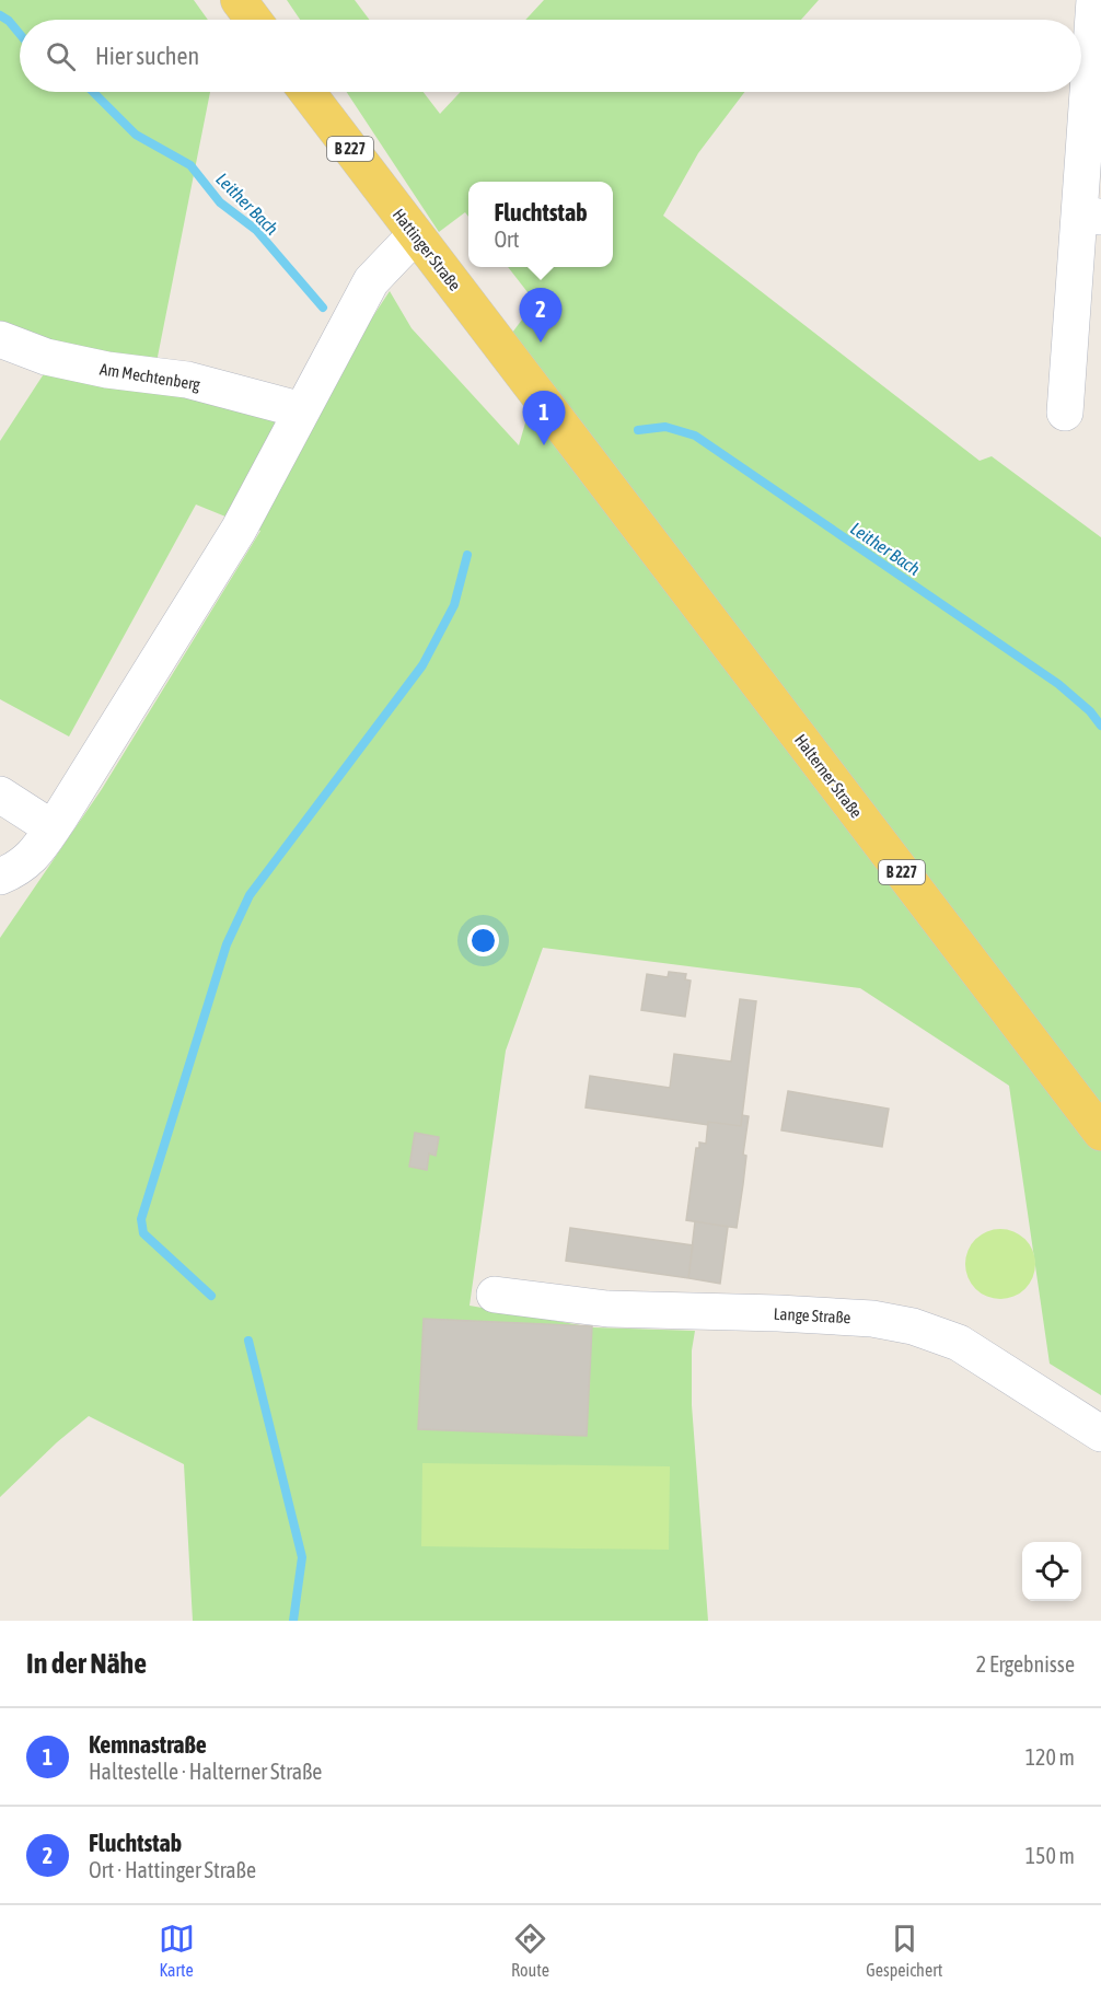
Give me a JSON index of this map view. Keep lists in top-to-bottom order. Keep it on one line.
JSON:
{"streets":{"main road":["B 227","Hattinger Straße","Halterner Straße"],"street":["Am Mechtenberg","Lange Straße"]},"crossings":[["Hattinger Straße","Halterner Straße"]],"water":["Leither Bach"],"page":{"search":"Hier suchen","popup":["Fluchtstab","Ort"],"pins":["2","1"],"heading":["In der Nähe","2 Ergebnisse"],"list":[{"mark":"1","name":"Kemnastraße","note":"Haltestelle · Halterner Straße","value":"120 m"},{"mark":"2","name":"Fluchtstab","note":"Ort · Hattinger Straße","value":"150 m"}],"nav":["Karte","Route","Gespeichert"]}}
